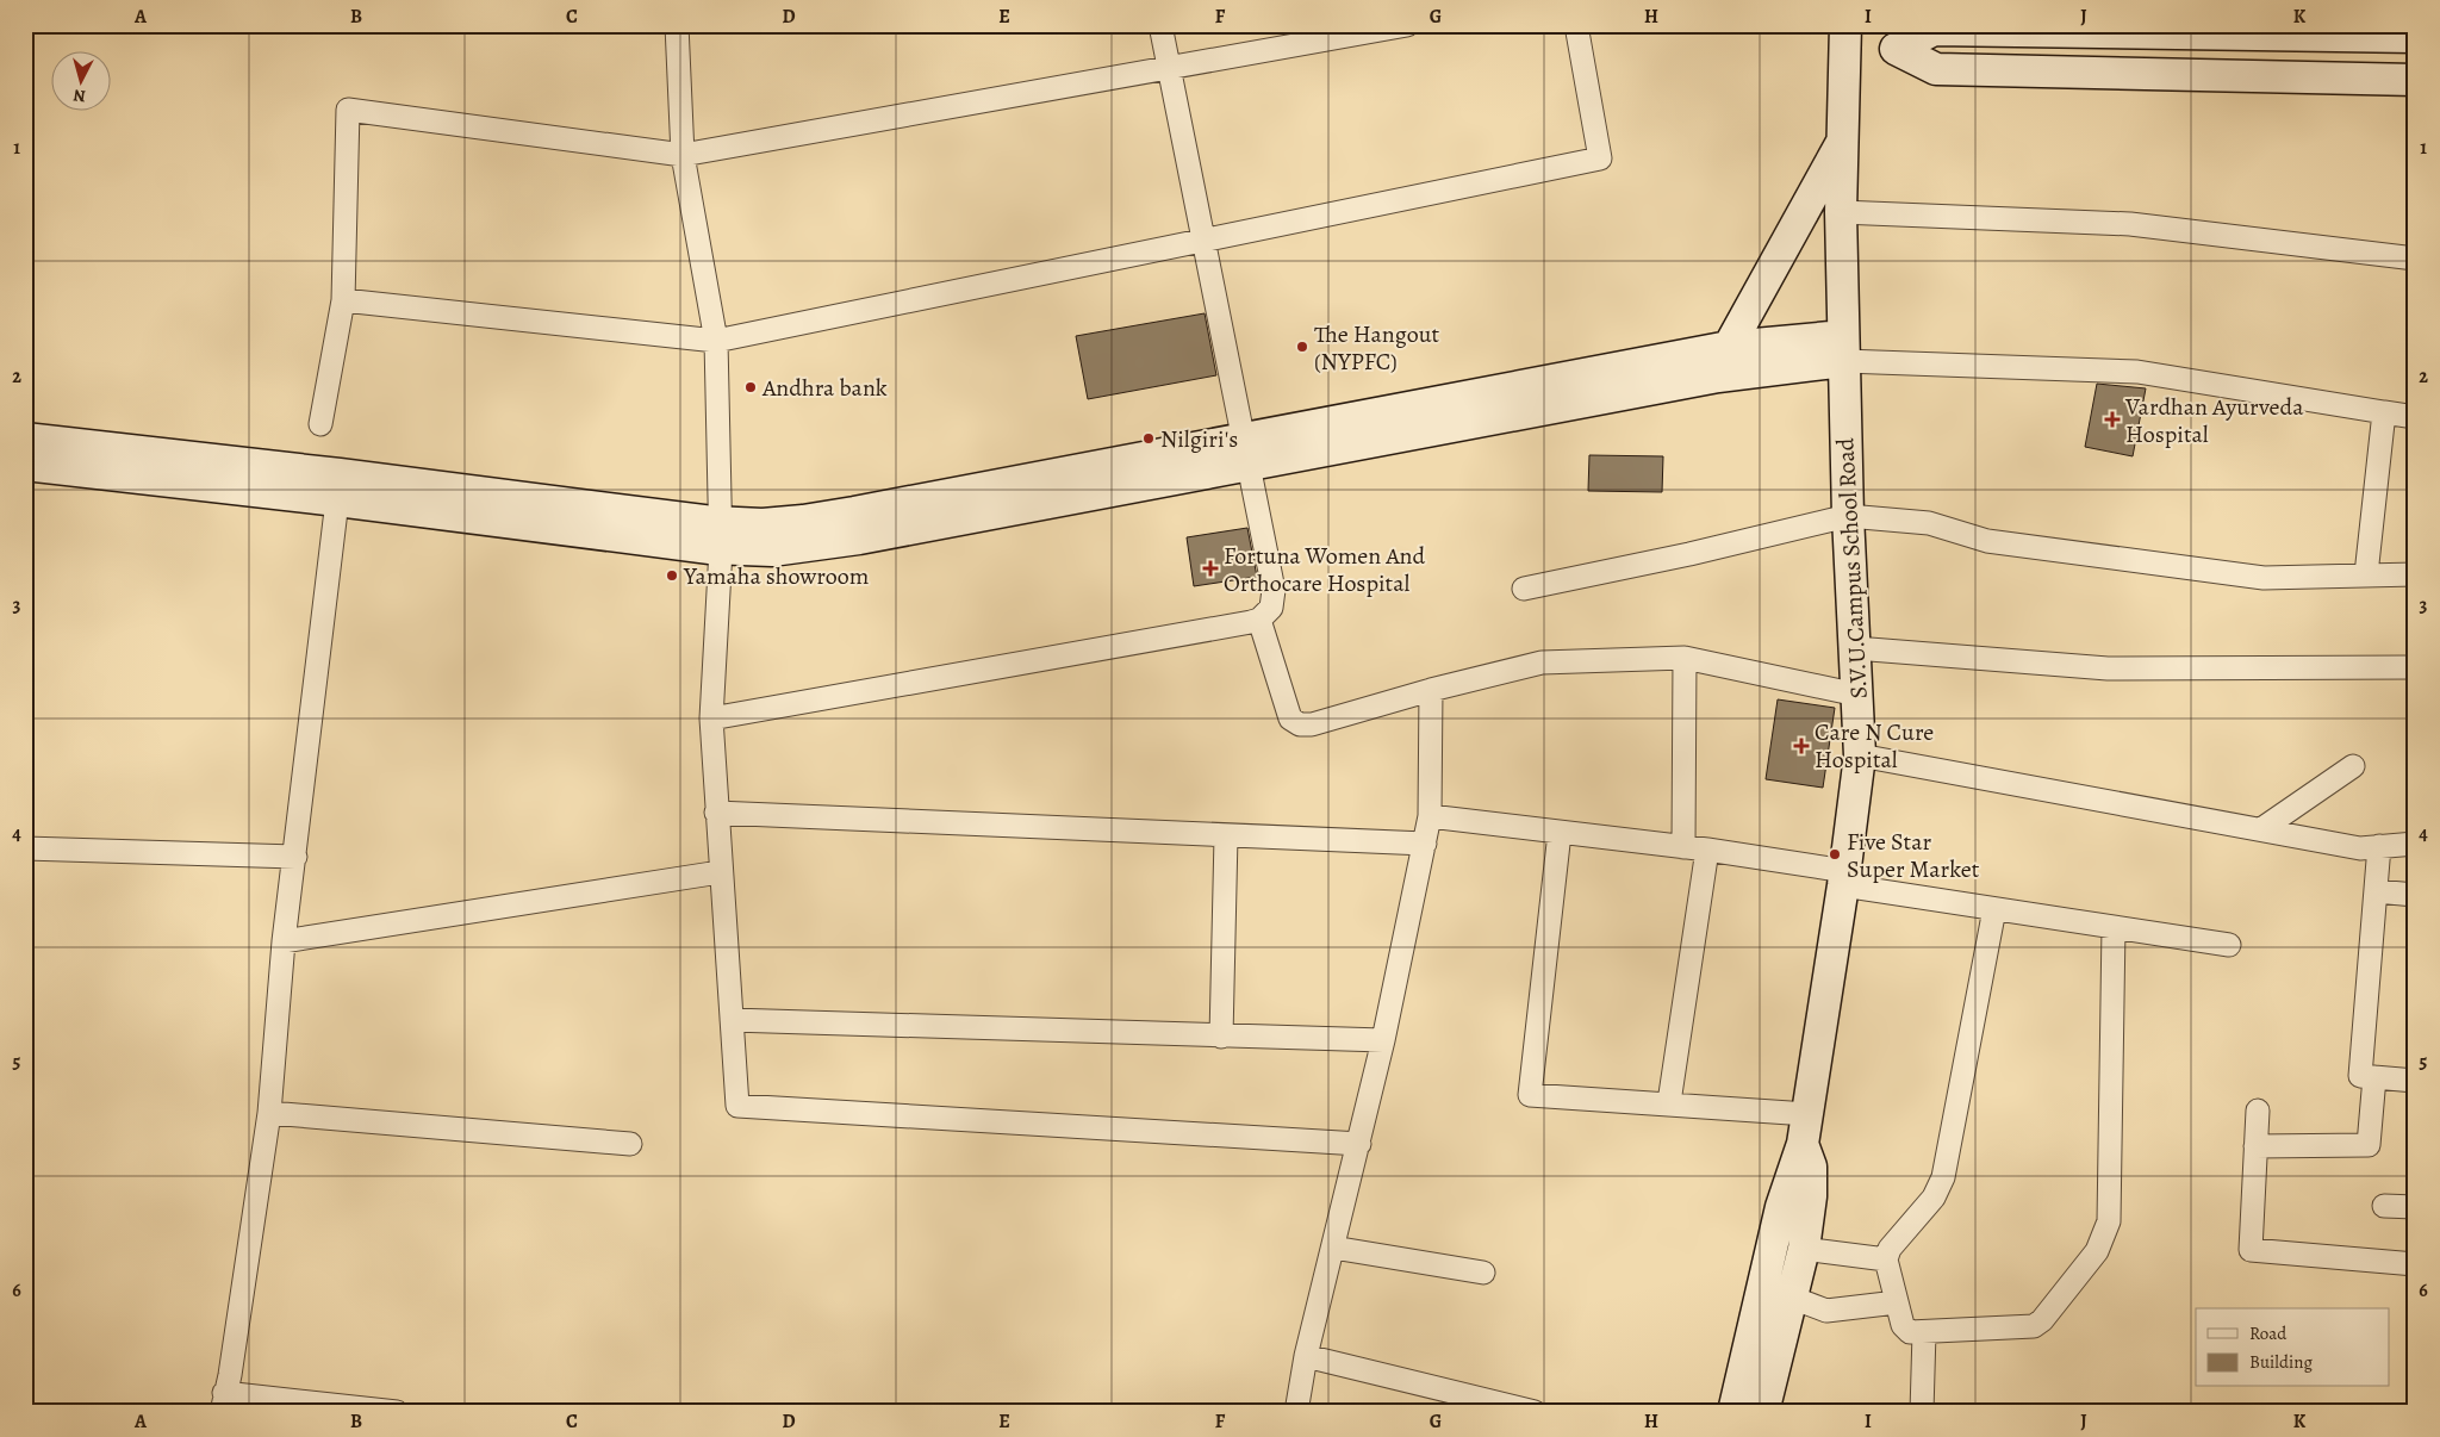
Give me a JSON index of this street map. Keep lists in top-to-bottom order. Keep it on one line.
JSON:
{"streets":{"street":["S.V.U.Campus School Road"]},"places":{"other":["The Hangout (NYPFC)","Andhra bank","Nilgiri's","Yamaha showroom","Five Star Super Market"],"health":["Vardhan Ayurveda Hospital","Fortuna Women And Orthocare Hospital","Care N Cure Hospital"]},"legend":["Road","Building"],"north":"bottom","grid":{"columns":["A","B","C","D","E","F","G","H","I","J","K"],"rows":["1","2","3","4","5","6"]}}
